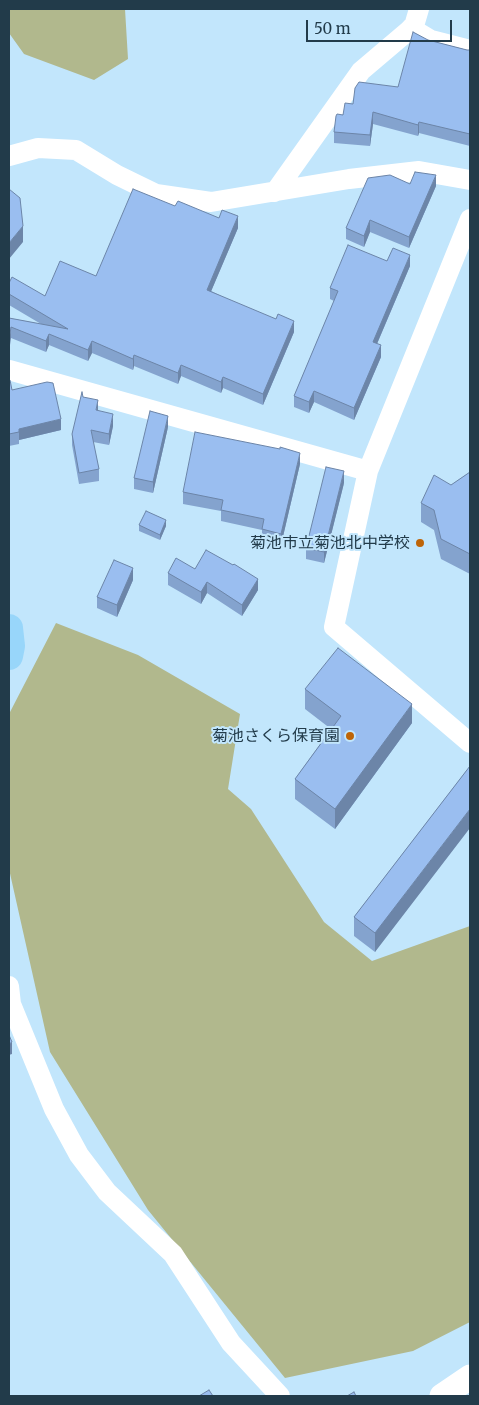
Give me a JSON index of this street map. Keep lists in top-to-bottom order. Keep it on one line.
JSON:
{"places":["菊池市立菊池北中学校","菊池さくら保育園"],"scale_bar":"50 m"}
